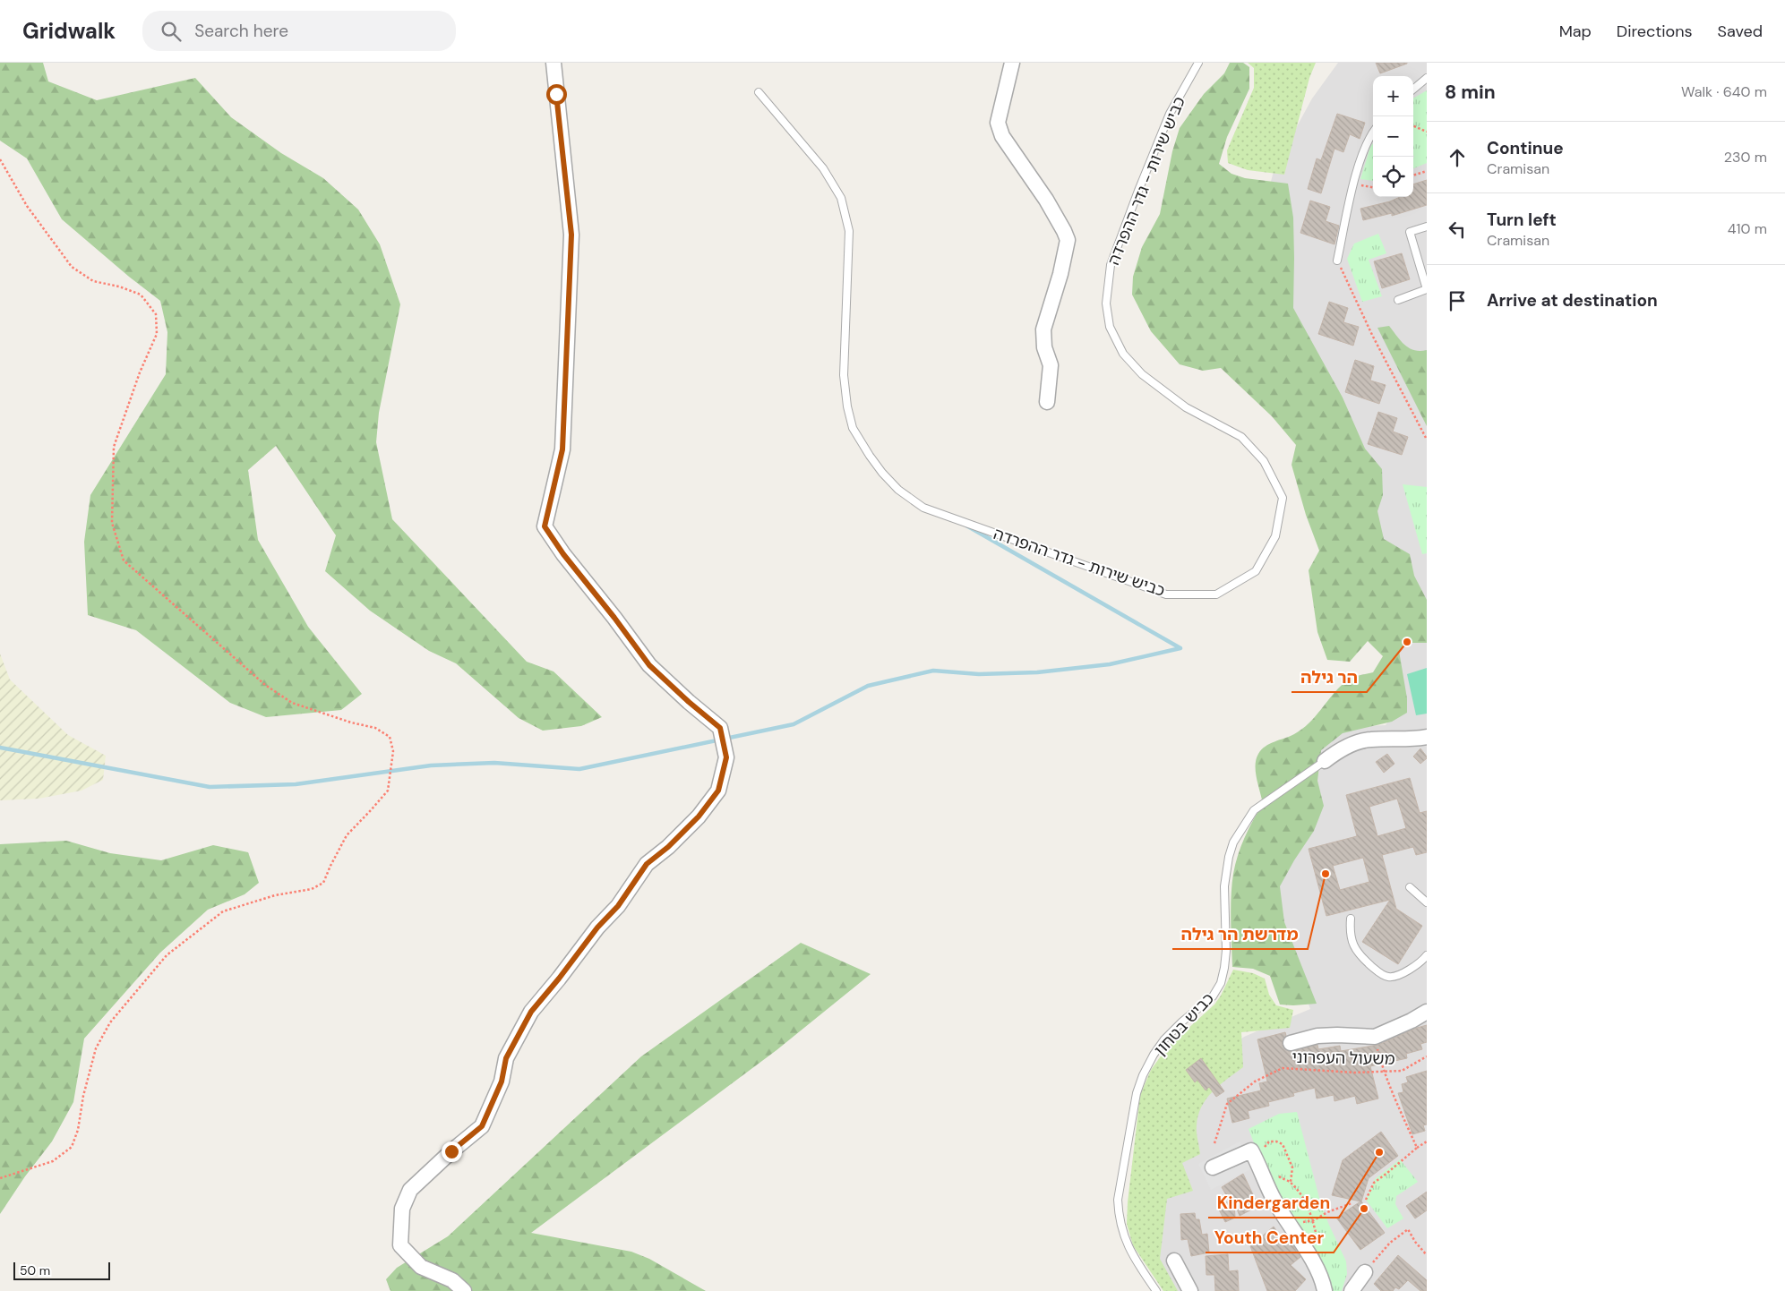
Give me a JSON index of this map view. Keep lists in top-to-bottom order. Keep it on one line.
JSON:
{"streets":{"lane":["כביש שירות - גדר ההפרדה","כביש בטחון"],"path":["משעול העפרוני"]},"places":["הר גילה","מדרשת הר גילה","Kindergarden","Youth Center"],"scale_bar":"50 m","page":{"header":"Gridwalk","search":"Search here","nav":["Map","Directions","Saved"],"heading":["8 min","Walk · 640 m"],"map_buttons":["+","−"],"list":[["Continue","Cramisan","230 m"],["Turn left","Cramisan","410 m"],"Arrive at destination"],"scale":"50 m"}}
